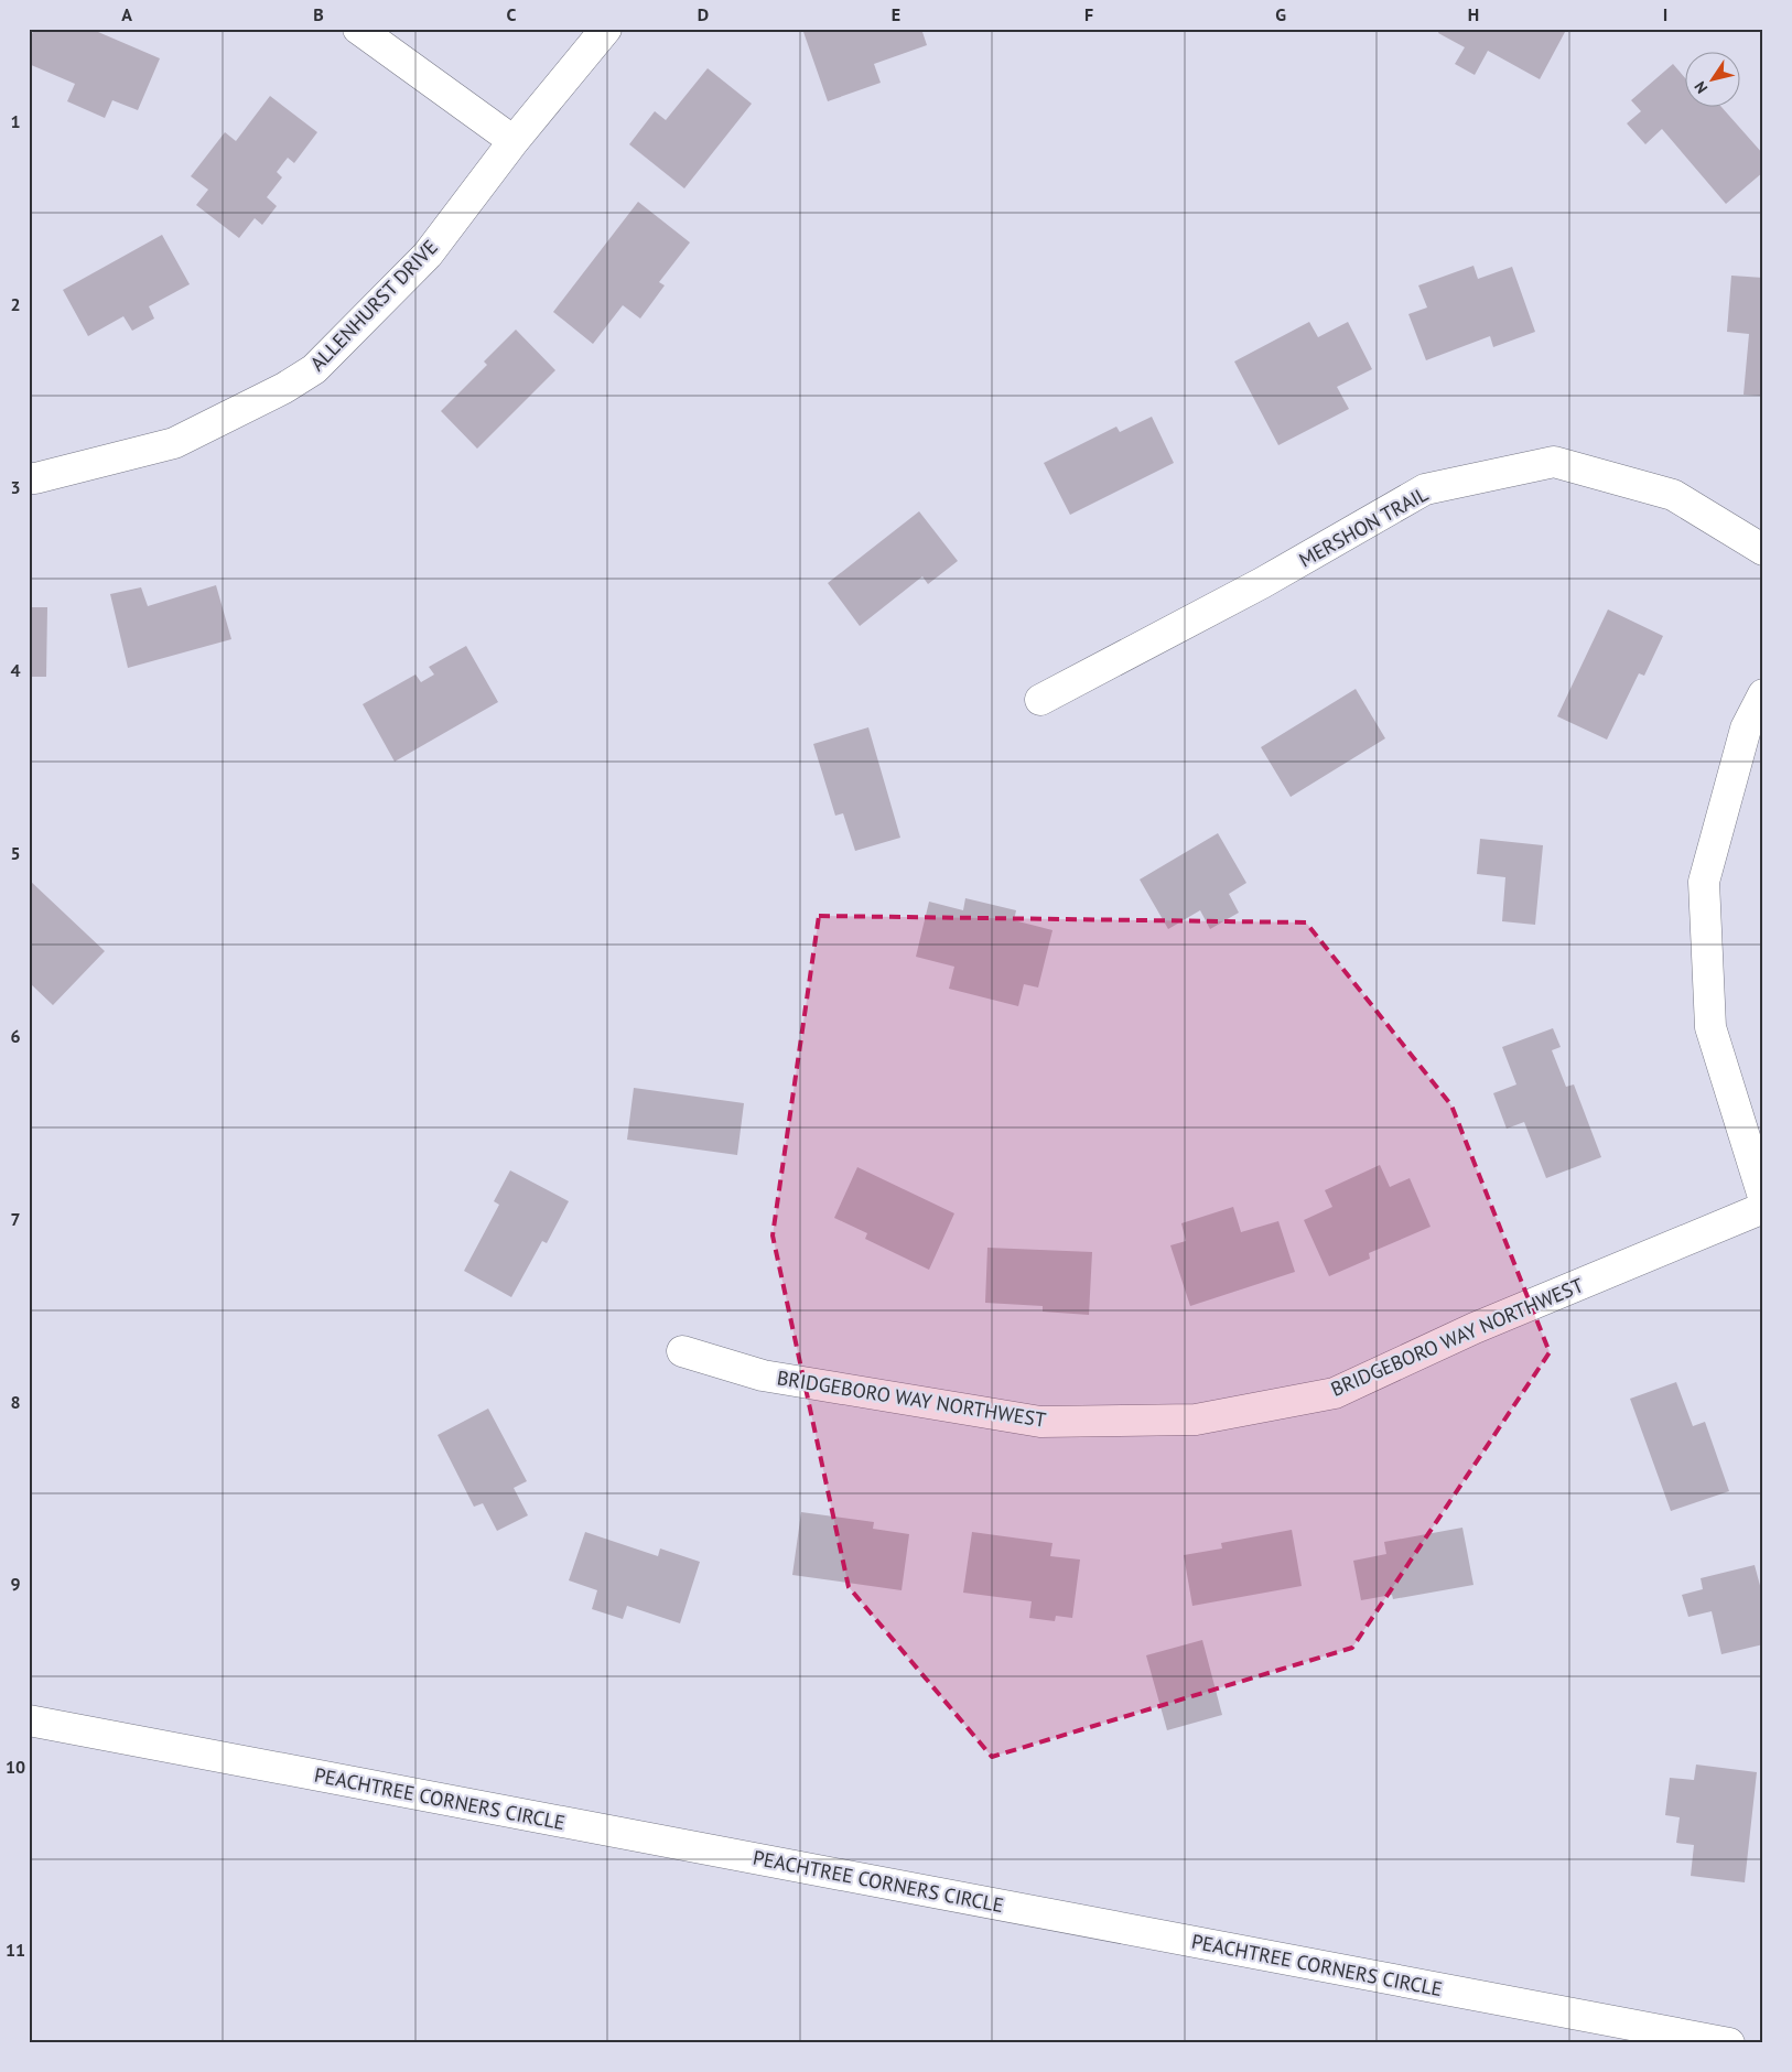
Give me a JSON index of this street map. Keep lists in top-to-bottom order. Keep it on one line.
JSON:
{"streets":{"street":["ALLENHURST DRIVE","MERSHON TRAIL","BRIDGEBORO WAY NORTHWEST","PEACHTREE CORNERS CIRCLE"]},"north":"bottom left","grid":{"columns":["A","B","C","D","E","F","G","H","I"],"rows":["1","2","3","4","5","6","7","8","9","10","11"]}}
